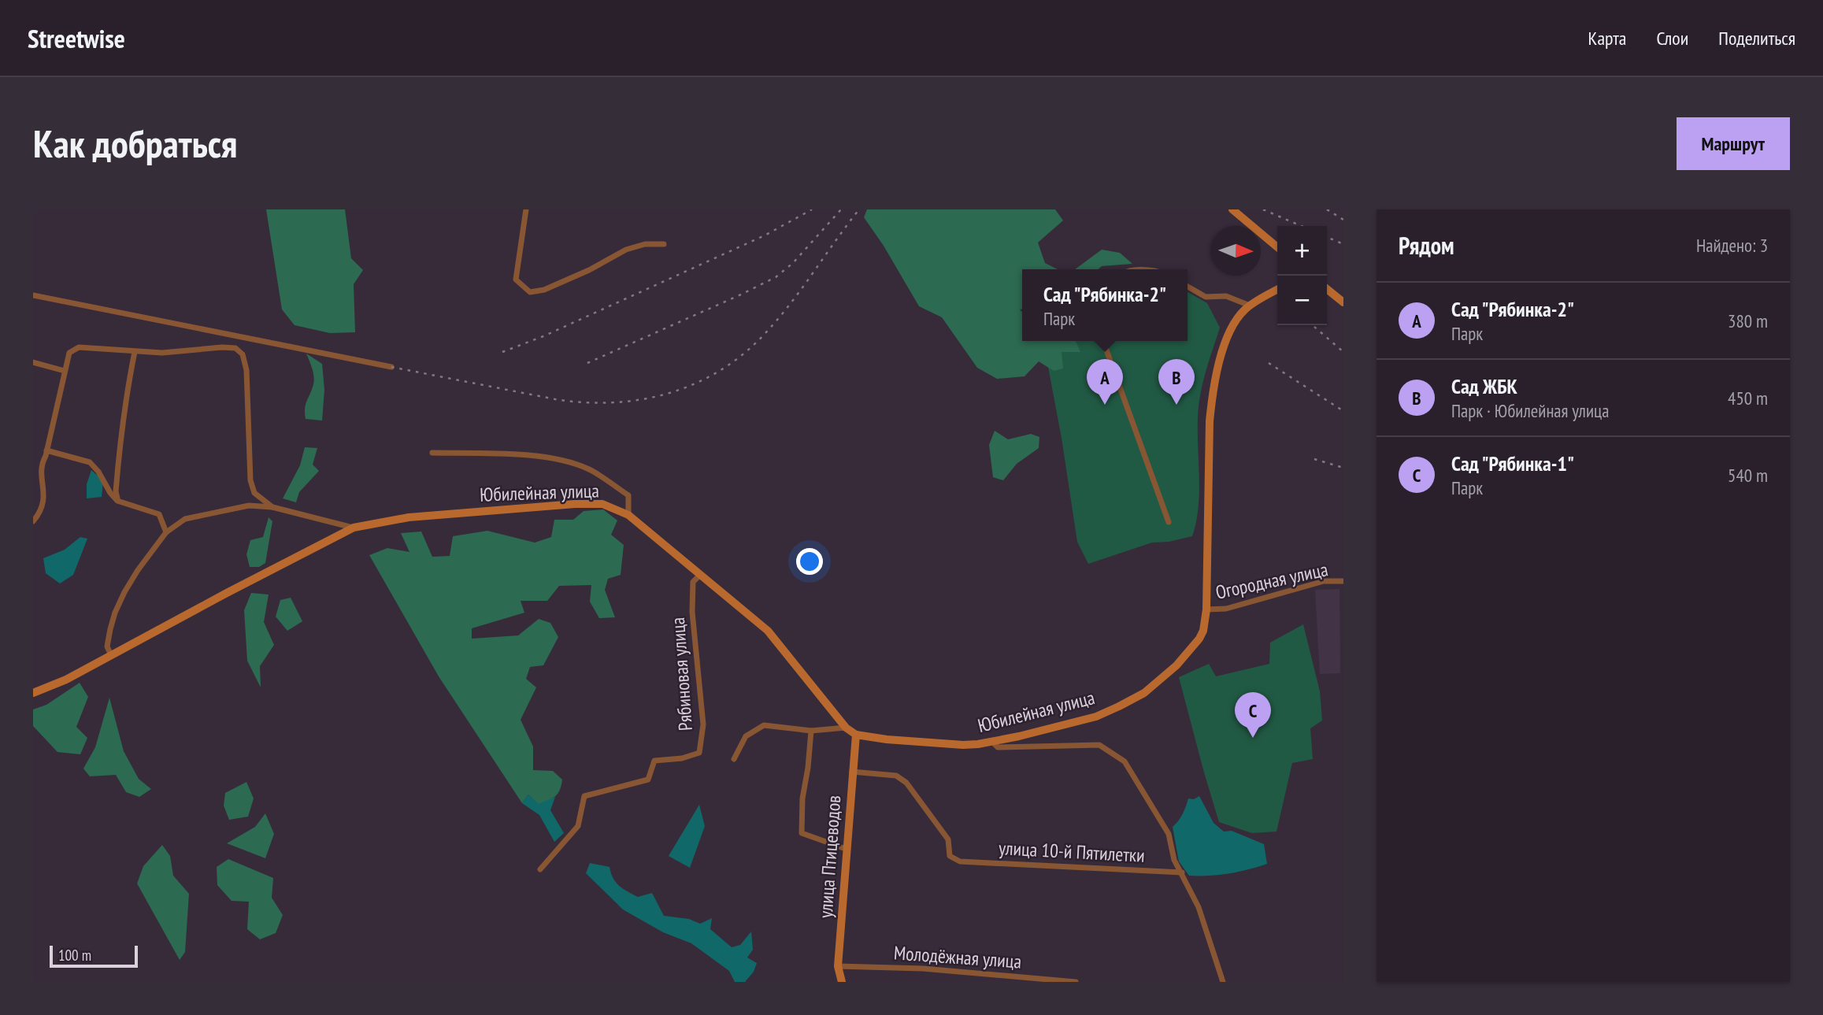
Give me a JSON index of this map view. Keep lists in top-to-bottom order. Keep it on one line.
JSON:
{"streets":{"street":["Юбилейная улица","Огородная улица","Рябиновая улица","улица 10-й Пятилетки","улица Птицеводов","Молодёжная улица"]},"crossings":[["Юбилейная улица","Огородная улица"],["Юбилейная улица","Рябиновая улица"],["Юбилейная улица","улица Птицеводов"],["улица 10-й Пятилетки","улица Птицеводов"],["улица Птицеводов","Молодёжная улица"]],"scale_bar":"100 m","north":"right","page":{"header":"Streetwise","nav":["Карта","Слои","Поделиться"],"buttons":"Маршрут","title":"Как добраться","heading":["Рядом","Найдено: 3"],"map_buttons":["+","−"],"popup":["Сад \"Рябинка-2\"","Парк"],"list":[{"mark":"A","name":"Сад \"Рябинка-2\"","note":"Парк","value":"380 m"},{"mark":"B","name":"Сад ЖБК","note":"Парк · Юбилейная улица","value":"450 m"},{"mark":"C","name":"Сад \"Рябинка-1\"","note":"Парк","value":"540 m"}],"pins":["A","B","C"],"scale":"100 m"}}
